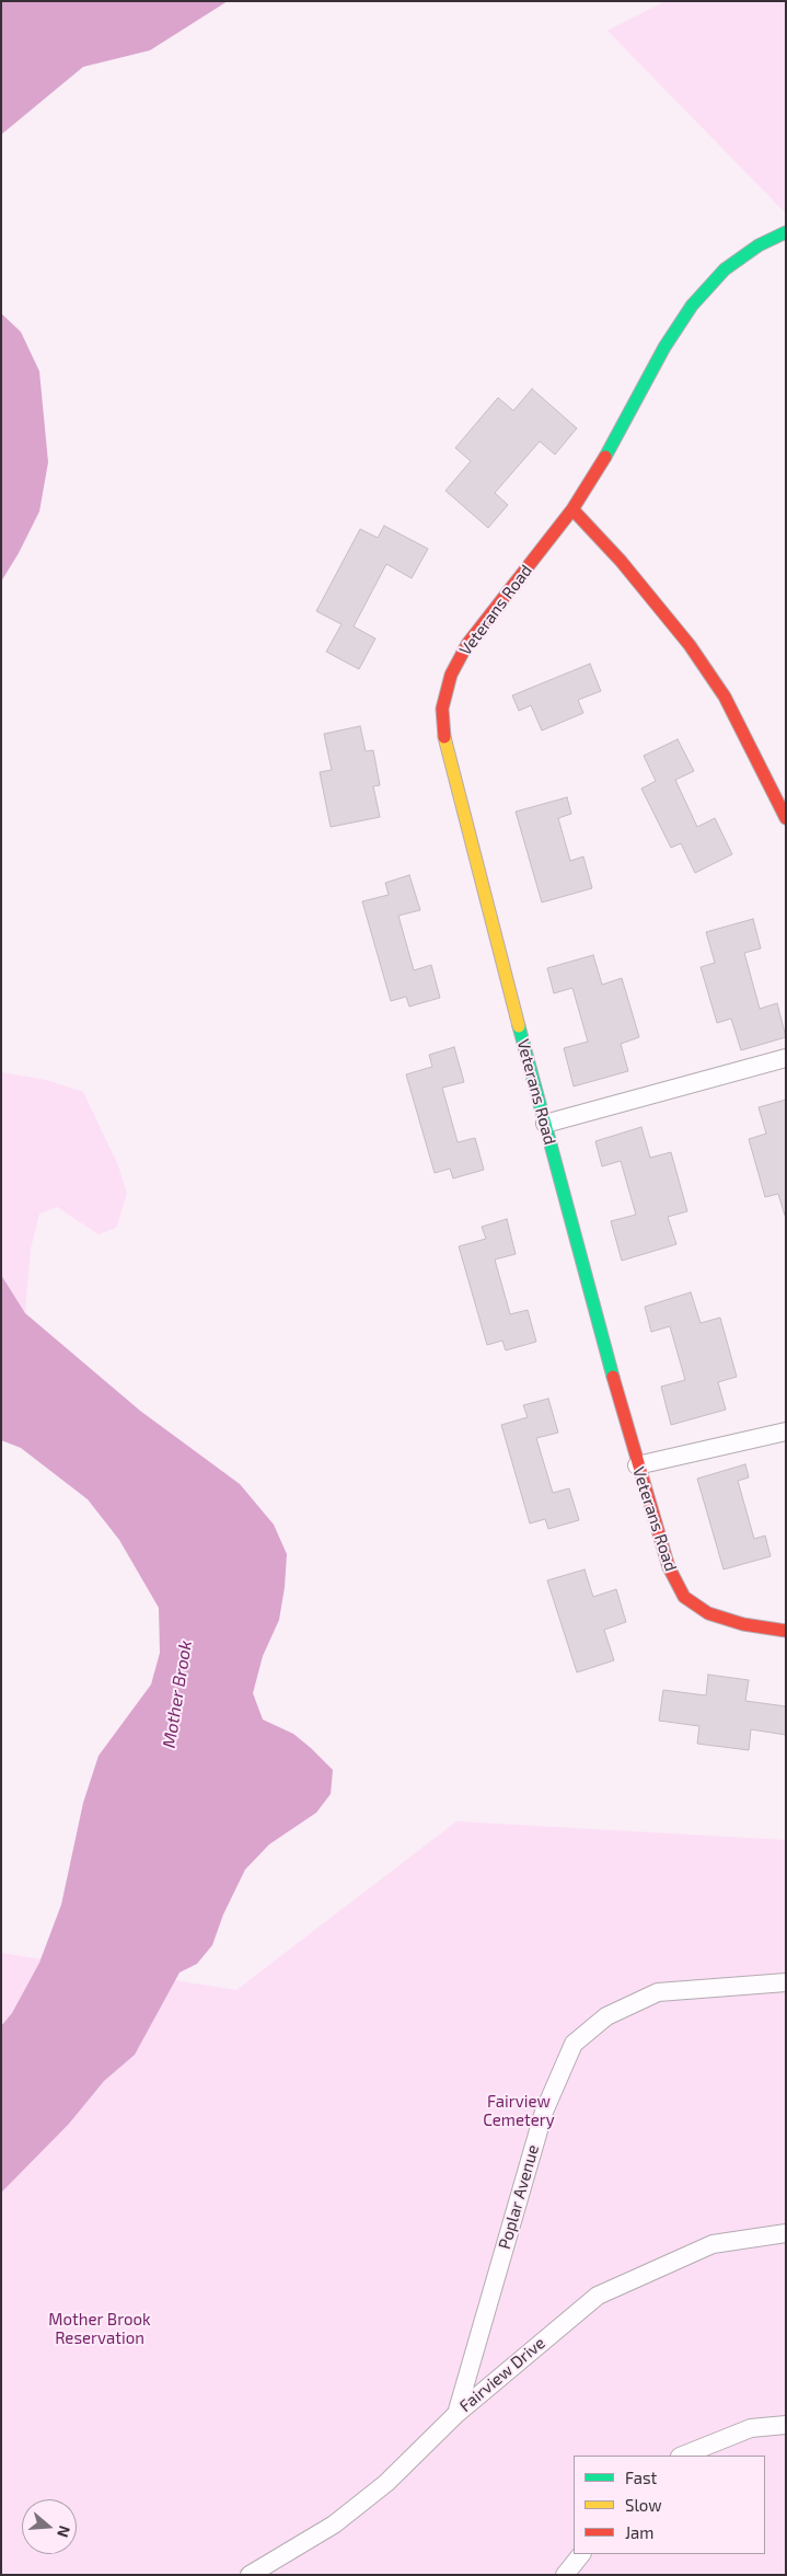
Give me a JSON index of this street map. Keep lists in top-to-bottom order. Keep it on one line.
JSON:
{"streets":{"street":["Veterans Road"],"lane":["Poplar Avenue","Fairview Drive"]},"crossings":[["Poplar Avenue","Fairview Drive"]],"water":["Mother Brook"],"parks":["Fairview Cemetery","Mother Brook Reservation"],"legend":["Fast","Slow","Jam"],"north":"right"}
